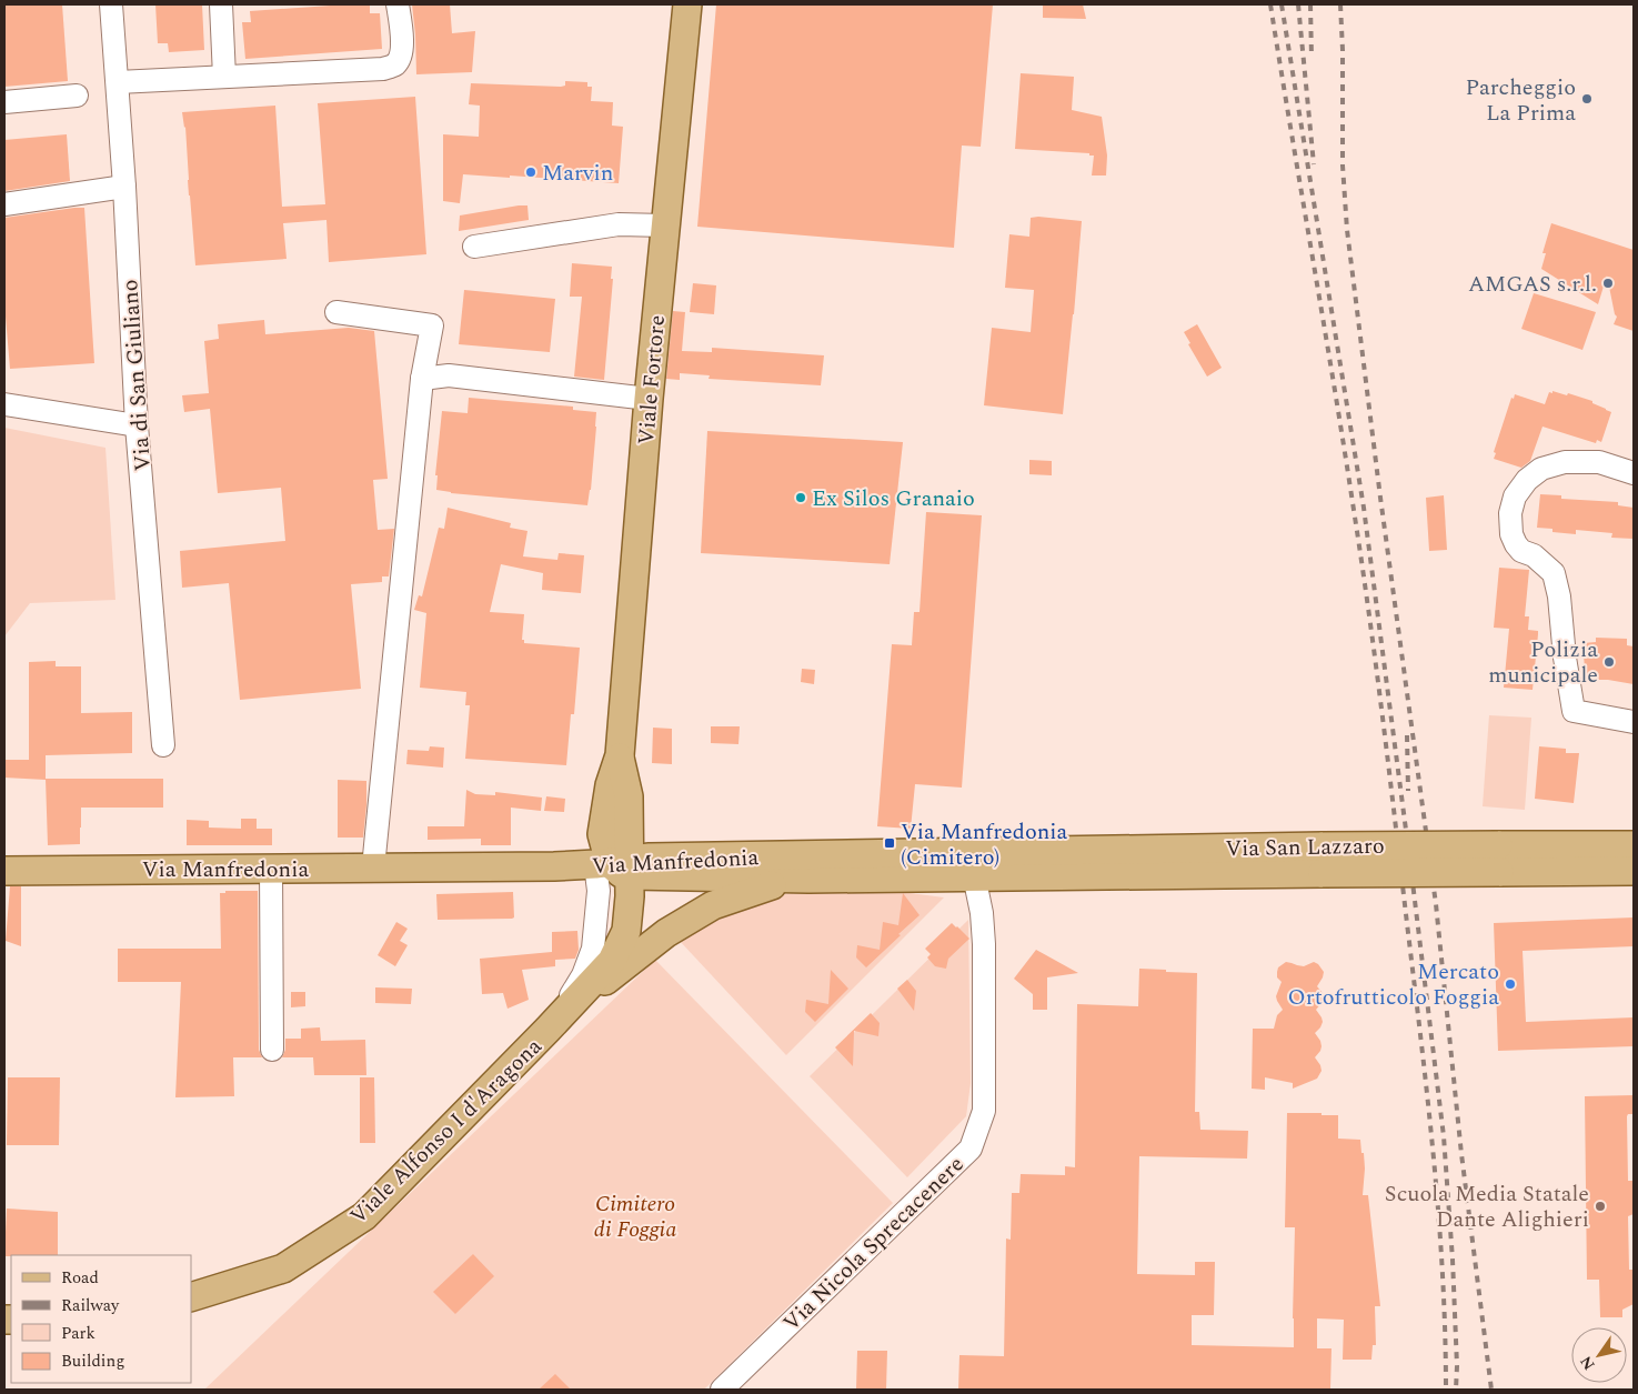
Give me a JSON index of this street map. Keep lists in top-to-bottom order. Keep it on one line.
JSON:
{"streets":{"main road":["Viale Fortore","Via San Lazzaro","Via Manfredonia","Viale Alfonso I d'Aragona"],"street":["Via di San Giuliano","Via Nicola Sprecacenere"]},"crossings":[["Viale Fortore","Via Manfredonia"],["Viale Fortore","Viale Alfonso I d'Aragona"],["Via San Lazzaro","Via Manfredonia"],["Via San Lazzaro","Via Nicola Sprecacenere"],["Via Manfredonia","Viale Alfonso I d'Aragona"],["Via Manfredonia","Via Nicola Sprecacenere"]],"parks":["Cimitero di Foggia"],"places":{"other":["Parcheggio La Prima","Marvin","AMGAS s.r.l.","Ex Silos Granaio","Polizia municipale","Mercato Ortofrutticolo Foggia","Scuola Media Statale Dante Alighieri"],"transit":["Via Manfredonia (Cimitero)"]},"legend":["Road","Railway","Park","Building"],"north":"bottom left"}
